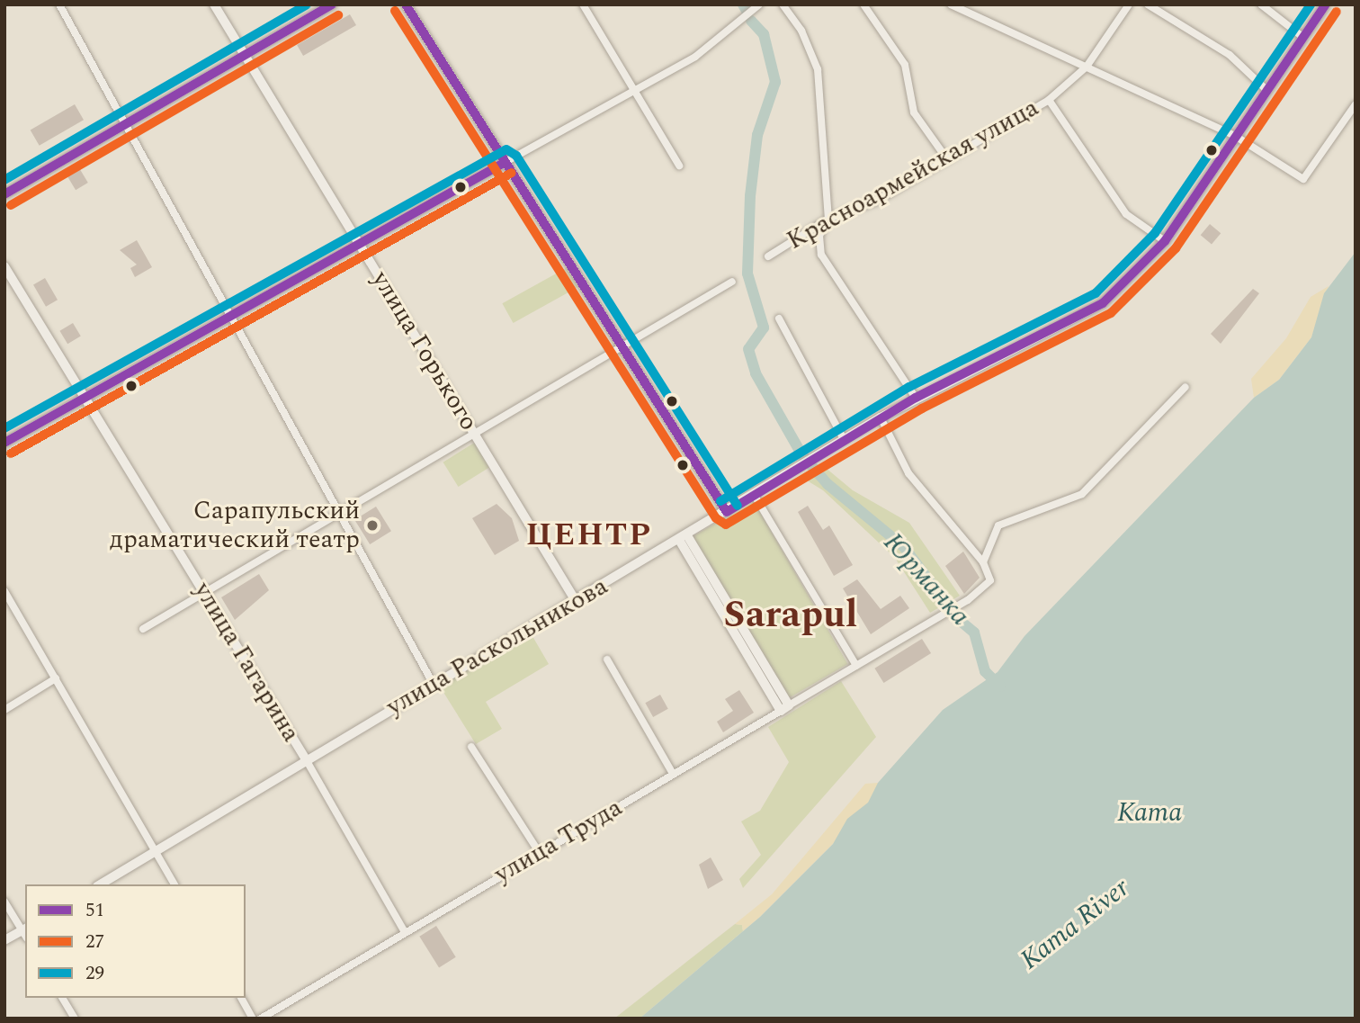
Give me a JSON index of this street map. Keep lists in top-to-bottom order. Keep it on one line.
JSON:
{"streets":{"main road":["улица Горького","улица Раскольникова","улица Гагарина"],"street":["Красноармейская улица","улица Труда"]},"crossings":[["улица Горького","улица Раскольникова"],["улица Раскольникова","улица Гагарина"],["улица Гагарина","улица Труда"]],"districts":["ЦЕНТР","Sarapul"],"water":["Юрманка","Kama","Kama River"],"places":["Сарапульский драматический театр"],"lines":["transit line 51","transit line 29","transit line 27"],"legend":["51","27","29"]}
